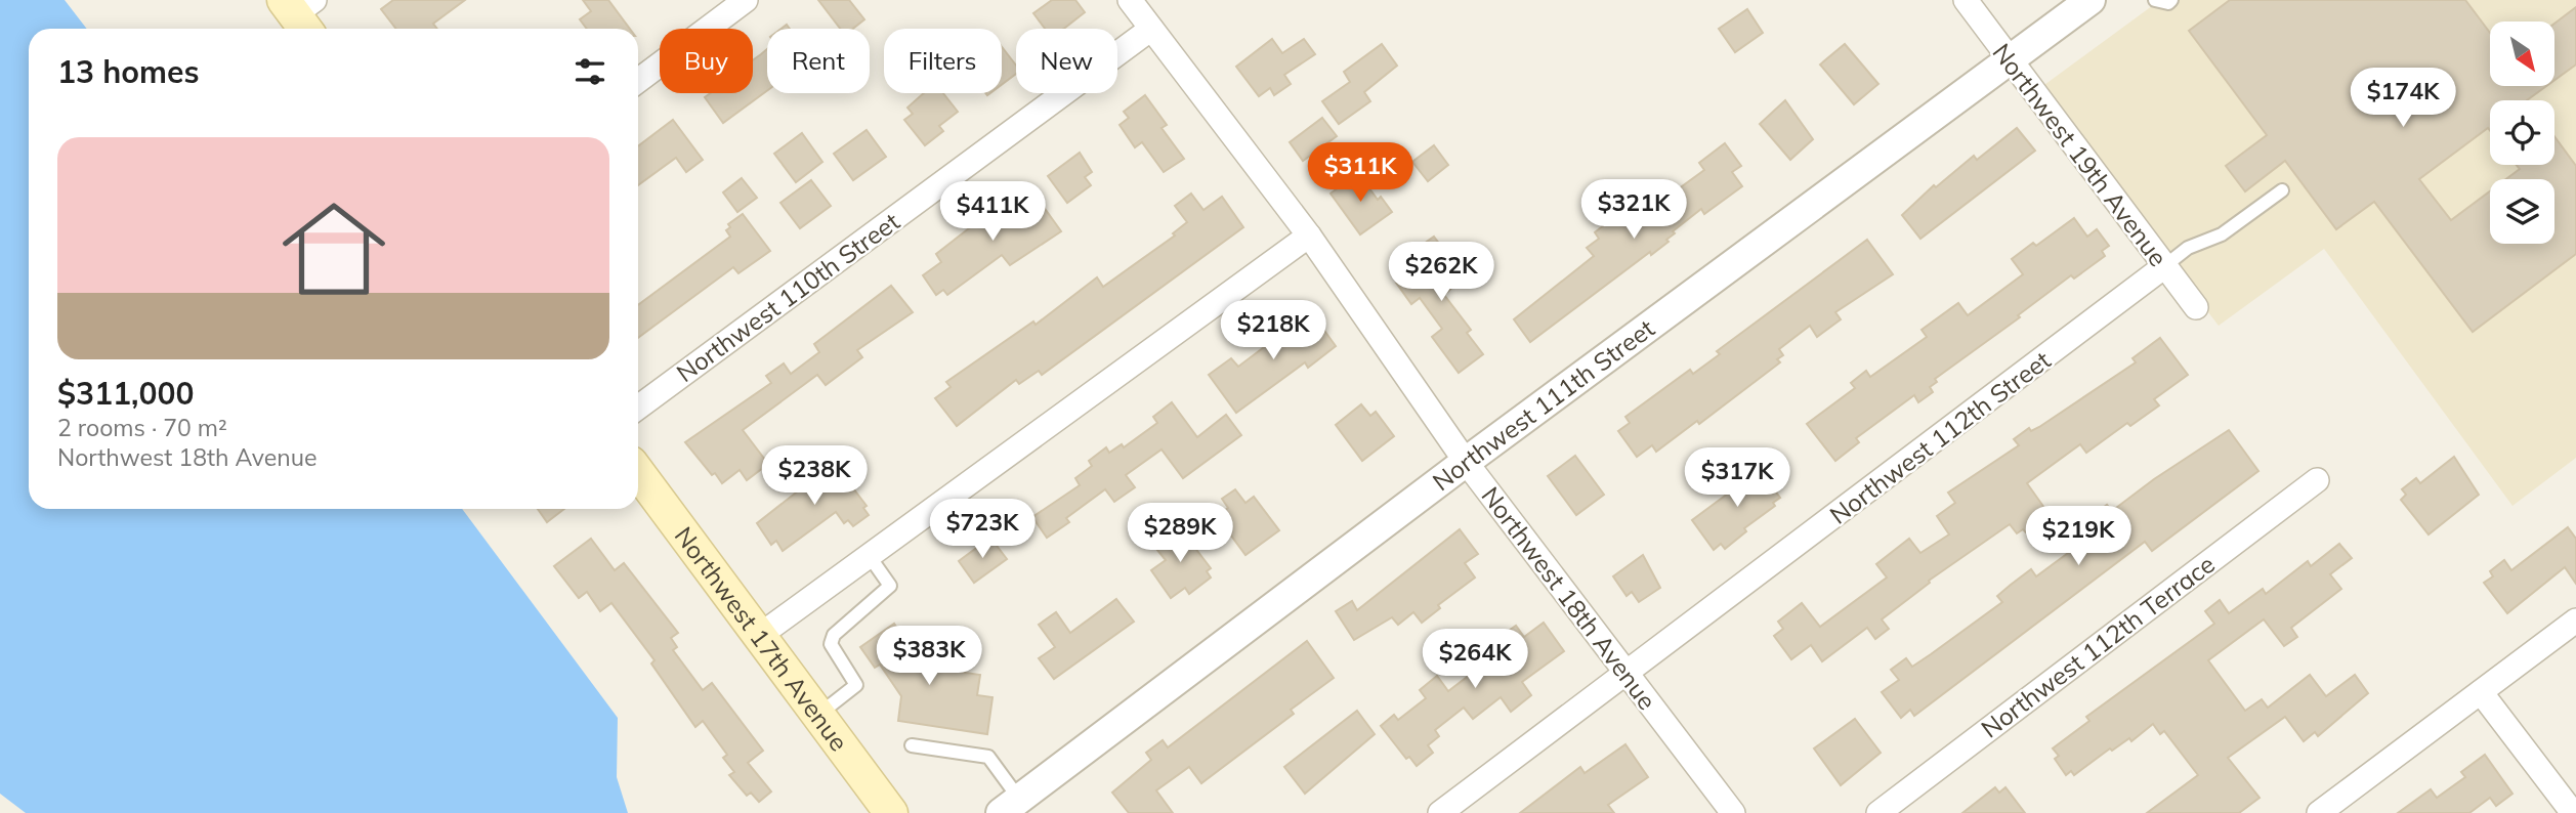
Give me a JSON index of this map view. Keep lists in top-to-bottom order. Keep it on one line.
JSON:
{"streets":{"main road":["Northwest 17th Avenue"],"street":["Northwest 19th Avenue","Northwest 110th Street","Northwest 111th Street","Northwest 112th Street","Northwest 18th Avenue","Northwest 112th Terrace"]},"crossings":[["Northwest 19th Avenue","Northwest 111th Street"],["Northwest 19th Avenue","Northwest 112th Street"],["Northwest 110th Street","Northwest 18th Avenue"],["Northwest 111th Street","Northwest 18th Avenue"],["Northwest 112th Street","Northwest 18th Avenue"]],"north":"bottom right","page":{"chip":["Buy","Rent","Filters","New"],"heading":"13 homes","price":["$174K","$311K","$321K","$411K","$262K","$218K","$238K","$317K","$723K","$289K","$219K","$383K","$264K"],"list":[{"name":"$311,000","note":"2 rooms · 70 m² · Northwest 18th Avenue"}]}}
